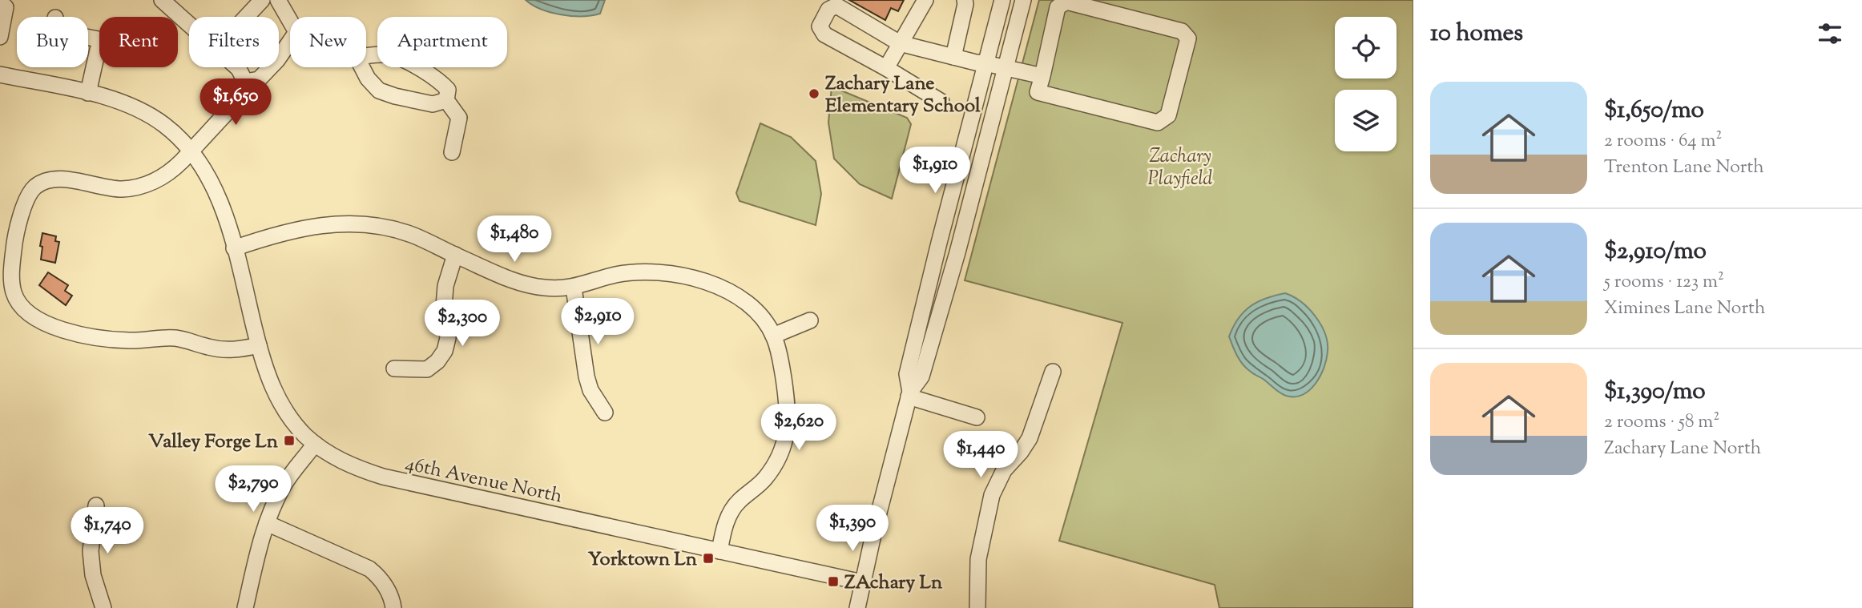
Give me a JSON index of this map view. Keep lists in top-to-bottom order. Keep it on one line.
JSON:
{"streets":{"street":["46th Avenue North"]},"parks":["Zachary Playfield"],"places":{"other":["Zachary Lane Elementary School"],"transit":["Valley Forge Ln","Yorktown Ln","ZAchary Ln"]},"page":{"heading":"10 homes","chip":["Buy","Rent","Filters","New","Apartment"],"list":[{"name":"$1,650/mo","note":"2 rooms · 64 m² · Trenton Lane North"},{"name":"$2,910/mo","note":"5 rooms · 123 m² · Ximines Lane North"},{"name":"$1,390/mo","note":"2 rooms · 58 m² · Zachary Lane North"}],"price":["$1,650","$1,910","$1,480","$2,910","$2,300","$2,620","$1,440","$2,790","$1,390","$1,740"]}}
